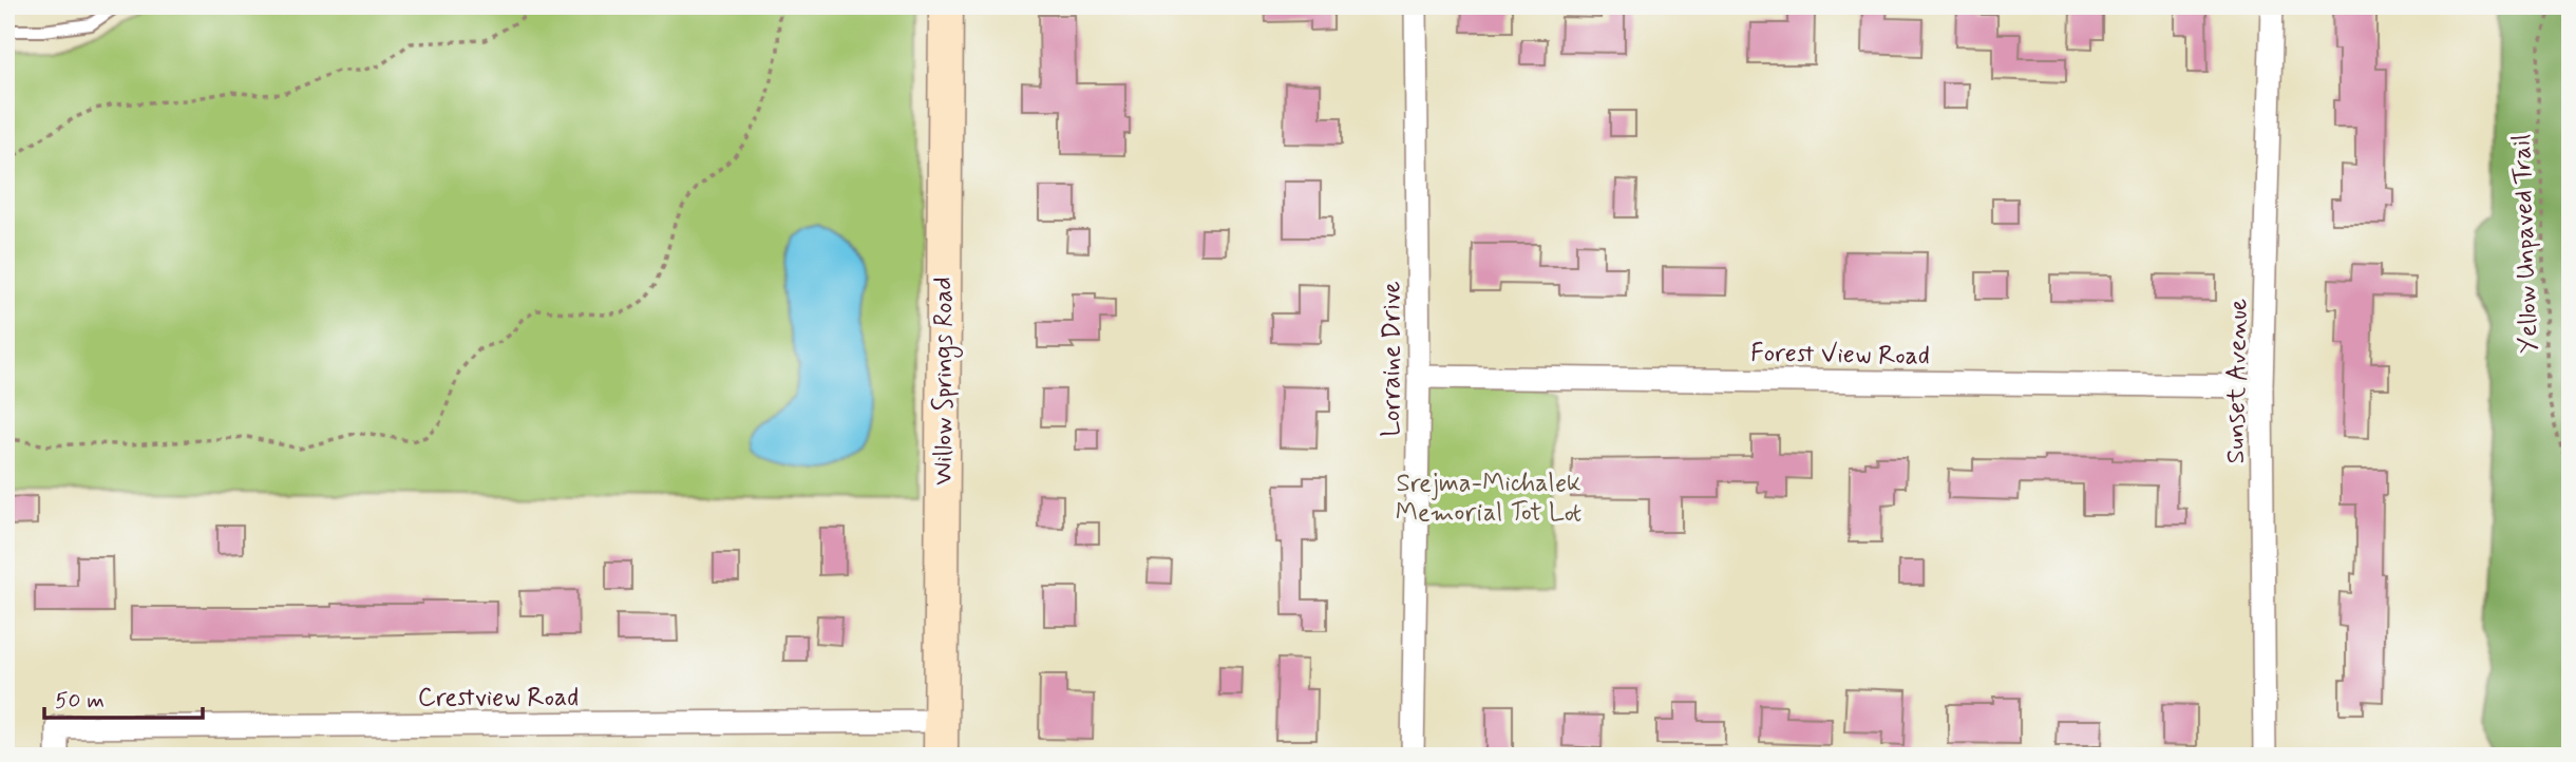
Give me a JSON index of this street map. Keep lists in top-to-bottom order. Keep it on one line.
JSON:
{"streets":{"main road":["Willow Springs Road"],"street":["Forest View Road","Lorraine Drive","Sunset Avenue","Crestview Road"],"path":["Yellow Unpaved Trail"]},"crossings":[["Forest View Road","Lorraine Drive"],["Forest View Road","Sunset Avenue"],["Willow Springs Road","Crestview Road"]],"parks":["Srejma-Michalek Memorial Tot Lot"],"scale_bar":"50 m"}
